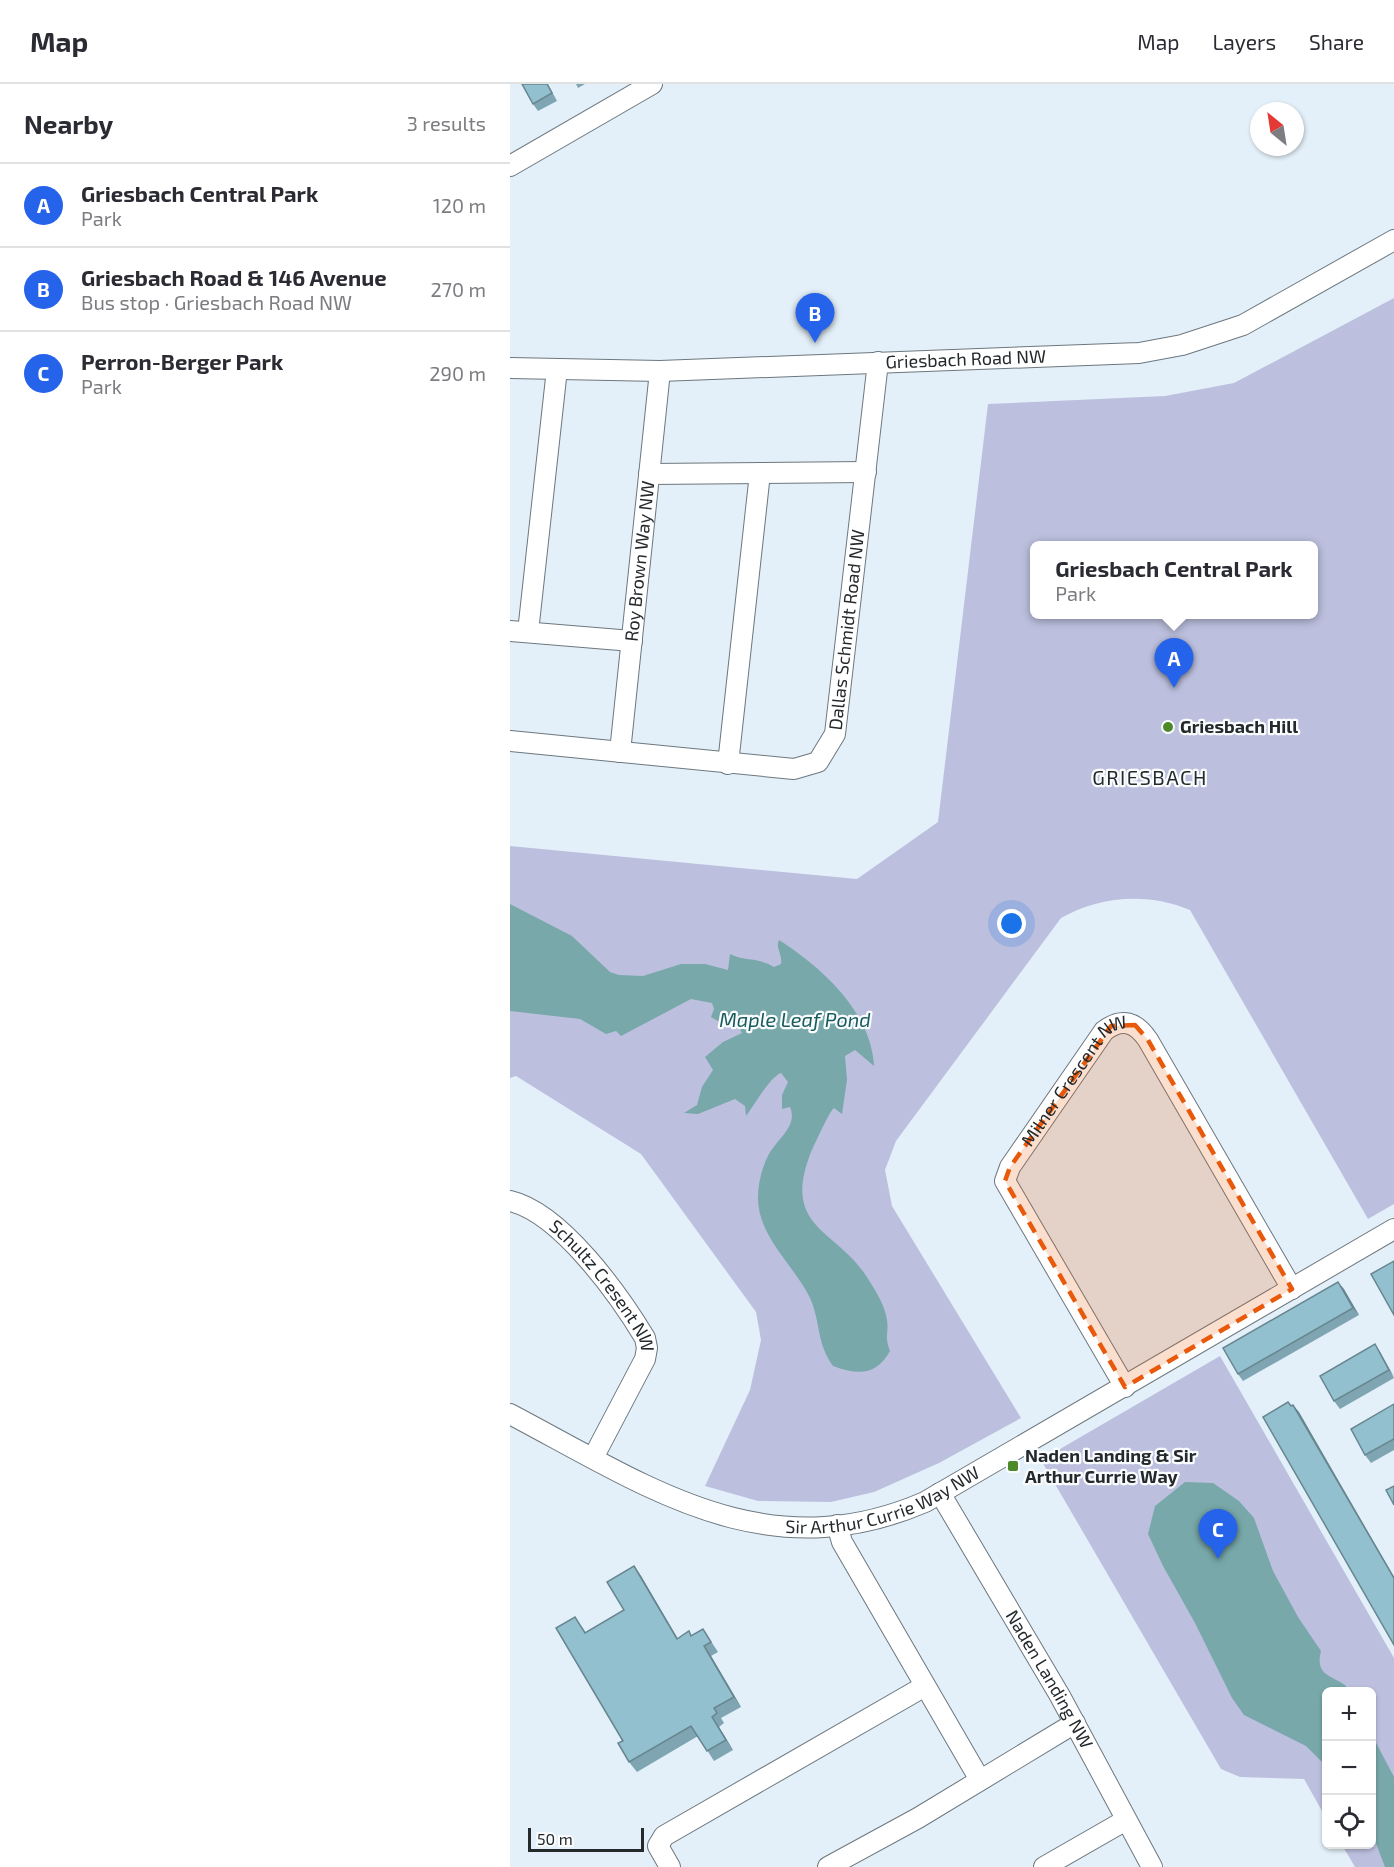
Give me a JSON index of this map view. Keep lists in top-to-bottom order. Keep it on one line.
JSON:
{"streets":{"street":["Griesbach Road NW","Roy Brown Way NW","Dallas Schmidt Road NW","Milner Crescent NW","Schultz Cresent NW","Sir Arthur Currie Way NW","Naden Landing NW"]},"crossings":[["Griesbach Road NW","Roy Brown Way NW"],["Griesbach Road NW","Dallas Schmidt Road NW"],["Roy Brown Way NW","Dallas Schmidt Road NW"],["Milner Crescent NW","Sir Arthur Currie Way NW"],["Schultz Cresent NW","Sir Arthur Currie Way NW"],["Sir Arthur Currie Way NW","Naden Landing NW"]],"districts":["GRIESBACH"],"water":["Maple Leaf Pond"],"places":{"other":["Griesbach Hill"],"transit":["Naden Landing & Sir Arthur Currie Way"]},"scale_bar":"50 m","north":"top left","page":{"header":"Map","nav":["Map","Layers","Share"],"heading":["Nearby","3 results"],"list":[{"mark":"A","name":"Griesbach Central Park","note":"Park","value":"120 m"},{"mark":"B","name":"Griesbach Road & 146 Avenue","note":"Bus stop · Griesbach Road NW","value":"270 m"},{"mark":"C","name":"Perron-Berger Park","note":"Park","value":"290 m"}],"pins":["B","A","C"],"popup":["Griesbach Central Park","Park"],"map_buttons":["+","−"],"scale":"50 m"}}
